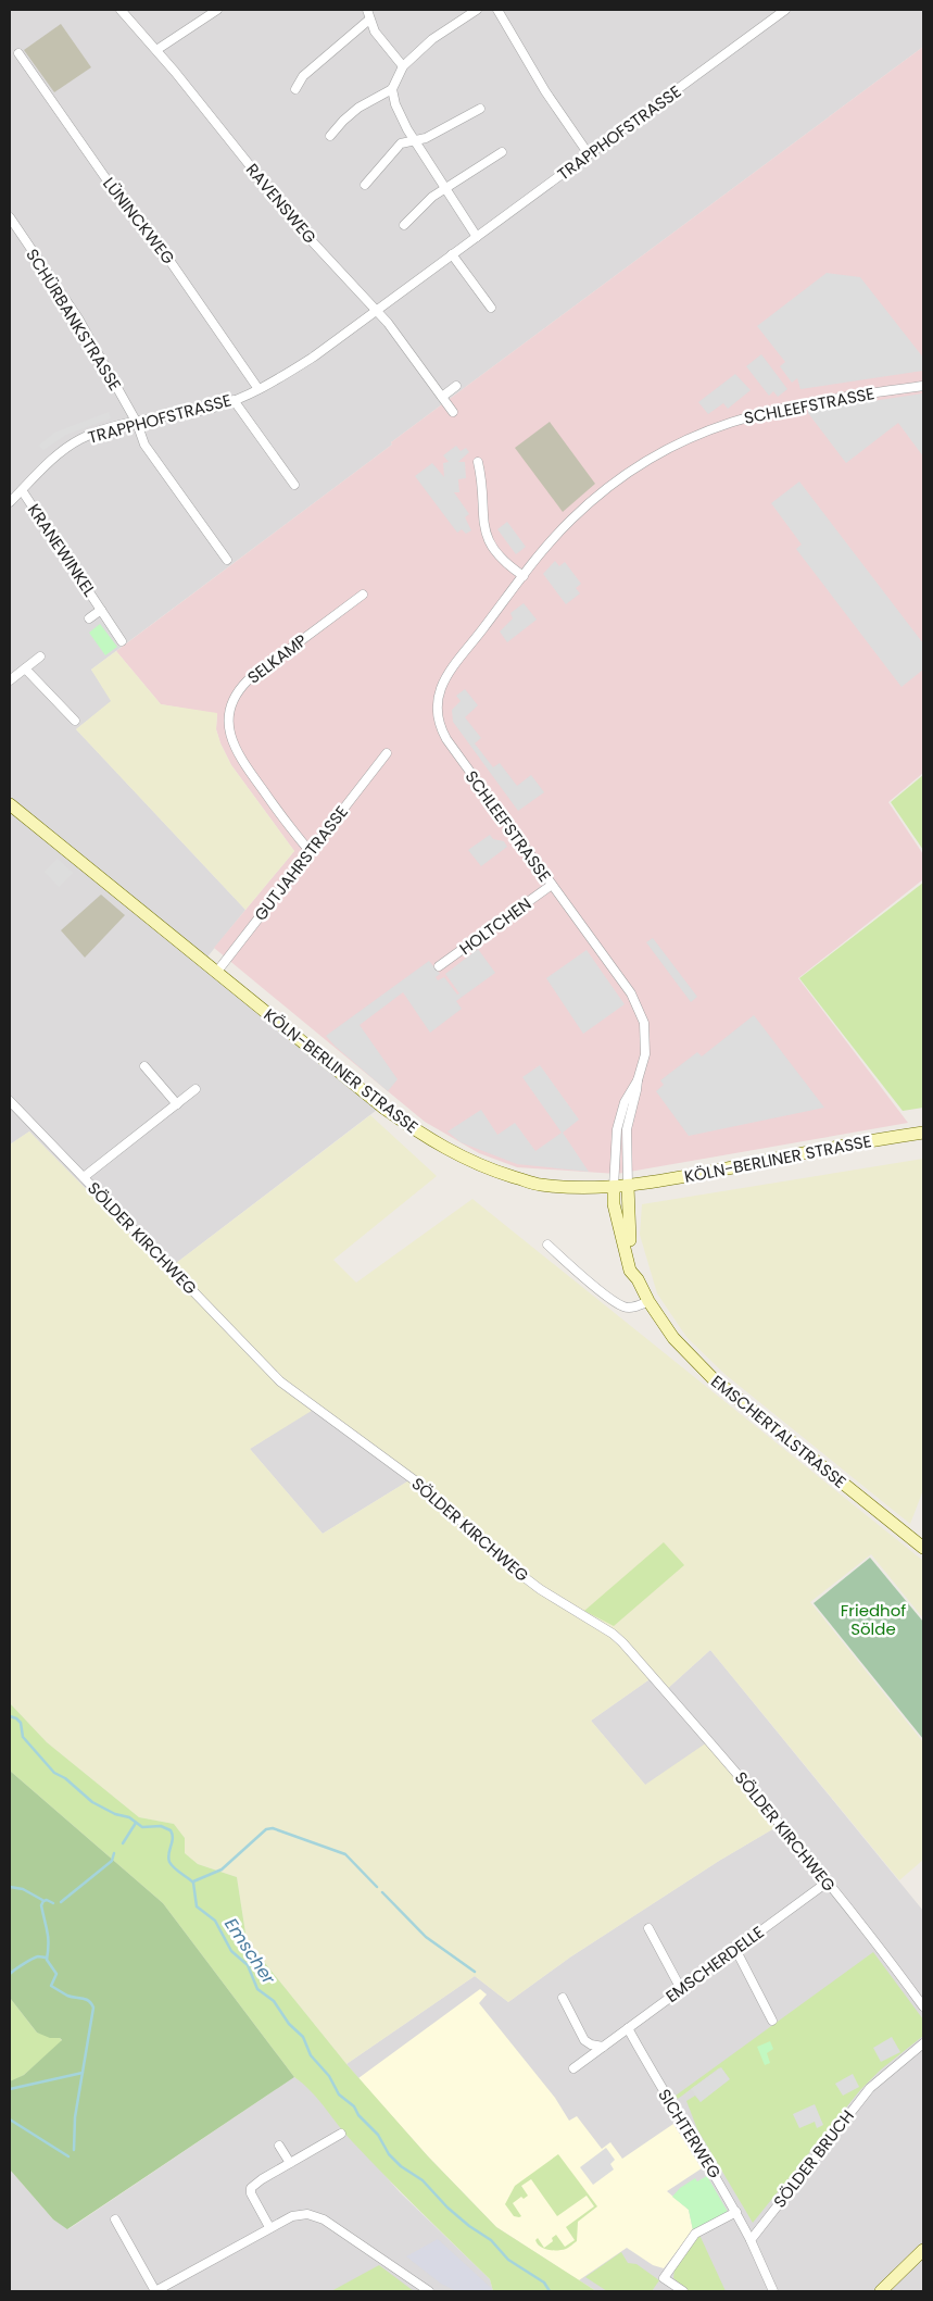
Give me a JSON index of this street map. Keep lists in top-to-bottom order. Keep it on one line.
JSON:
{"streets":{"main road":["KÖLN-BERLINER STRASSE","EMSCHERTALSTRASSE"],"street":["TRAPPHOFSTRASSE","RAVENSWEG","LÜNINCKWEG","SCHÜRBANKSTRASSE","SCHLEEFSTRASSE","KRANEWINKEL","SELKAMP","GUTJAHRSTRASSE","HOLTCHEN","SÖLDER KIRCHWEG","EMSCHERDELLE","SICHTERWEG","SÖLDER BRUCH"]},"crossings":[["TRAPPHOFSTRASSE","RAVENSWEG"],["TRAPPHOFSTRASSE","LÜNINCKWEG"],["TRAPPHOFSTRASSE","SCHÜRBANKSTRASSE"],["TRAPPHOFSTRASSE","KRANEWINKEL"],["SCHLEEFSTRASSE","HOLTCHEN"],["SCHLEEFSTRASSE","KÖLN-BERLINER STRASSE"],["SCHLEEFSTRASSE","EMSCHERTALSTRASSE"],["SELKAMP","GUTJAHRSTRASSE"],["GUTJAHRSTRASSE","KÖLN-BERLINER STRASSE"],["KÖLN-BERLINER STRASSE","EMSCHERTALSTRASSE"],["SÖLDER KIRCHWEG","EMSCHERDELLE"],["EMSCHERDELLE","SICHTERWEG"],["SICHTERWEG","SÖLDER BRUCH"]],"water":["Emscher"],"parks":["Friedhof Sölde"]}
